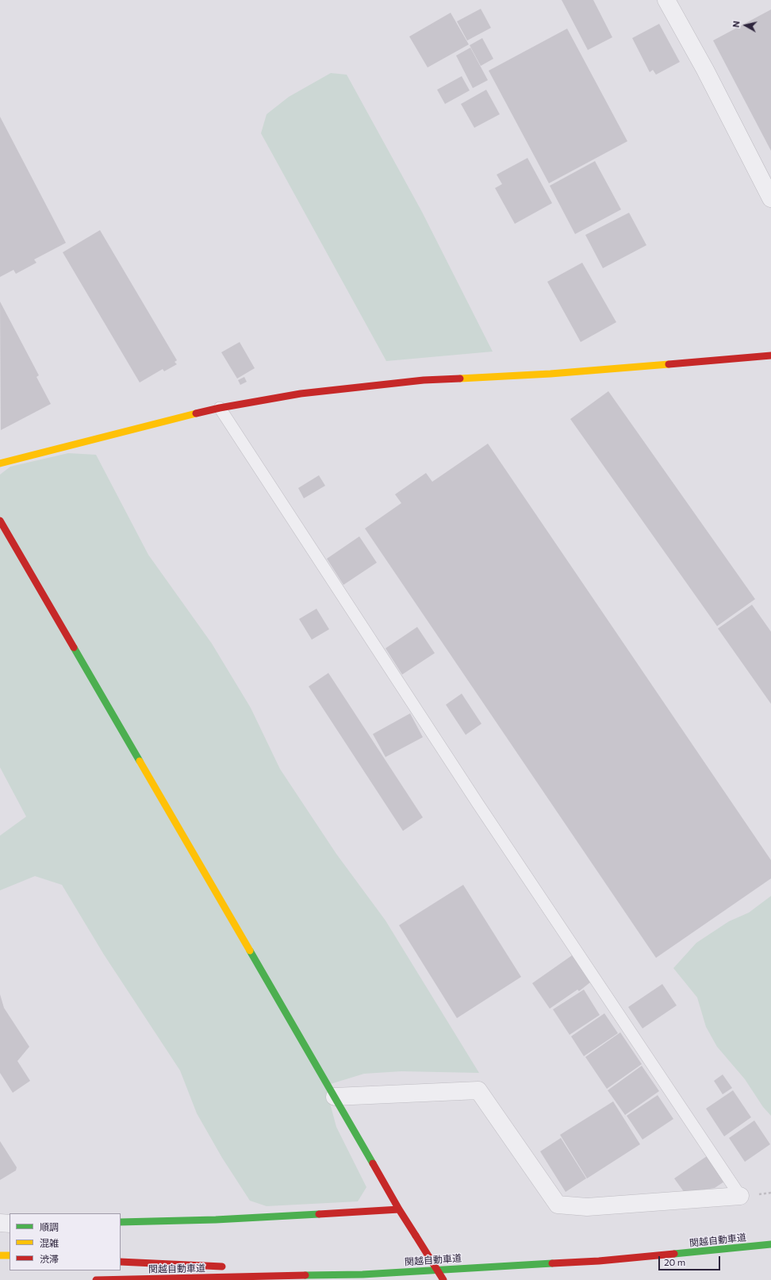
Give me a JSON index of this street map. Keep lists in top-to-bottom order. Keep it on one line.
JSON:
{"streets":{"main road":["関越自動車道"]},"legend":["順調","混雑","渋滞"],"scale_bar":"20 m","north":"left"}
